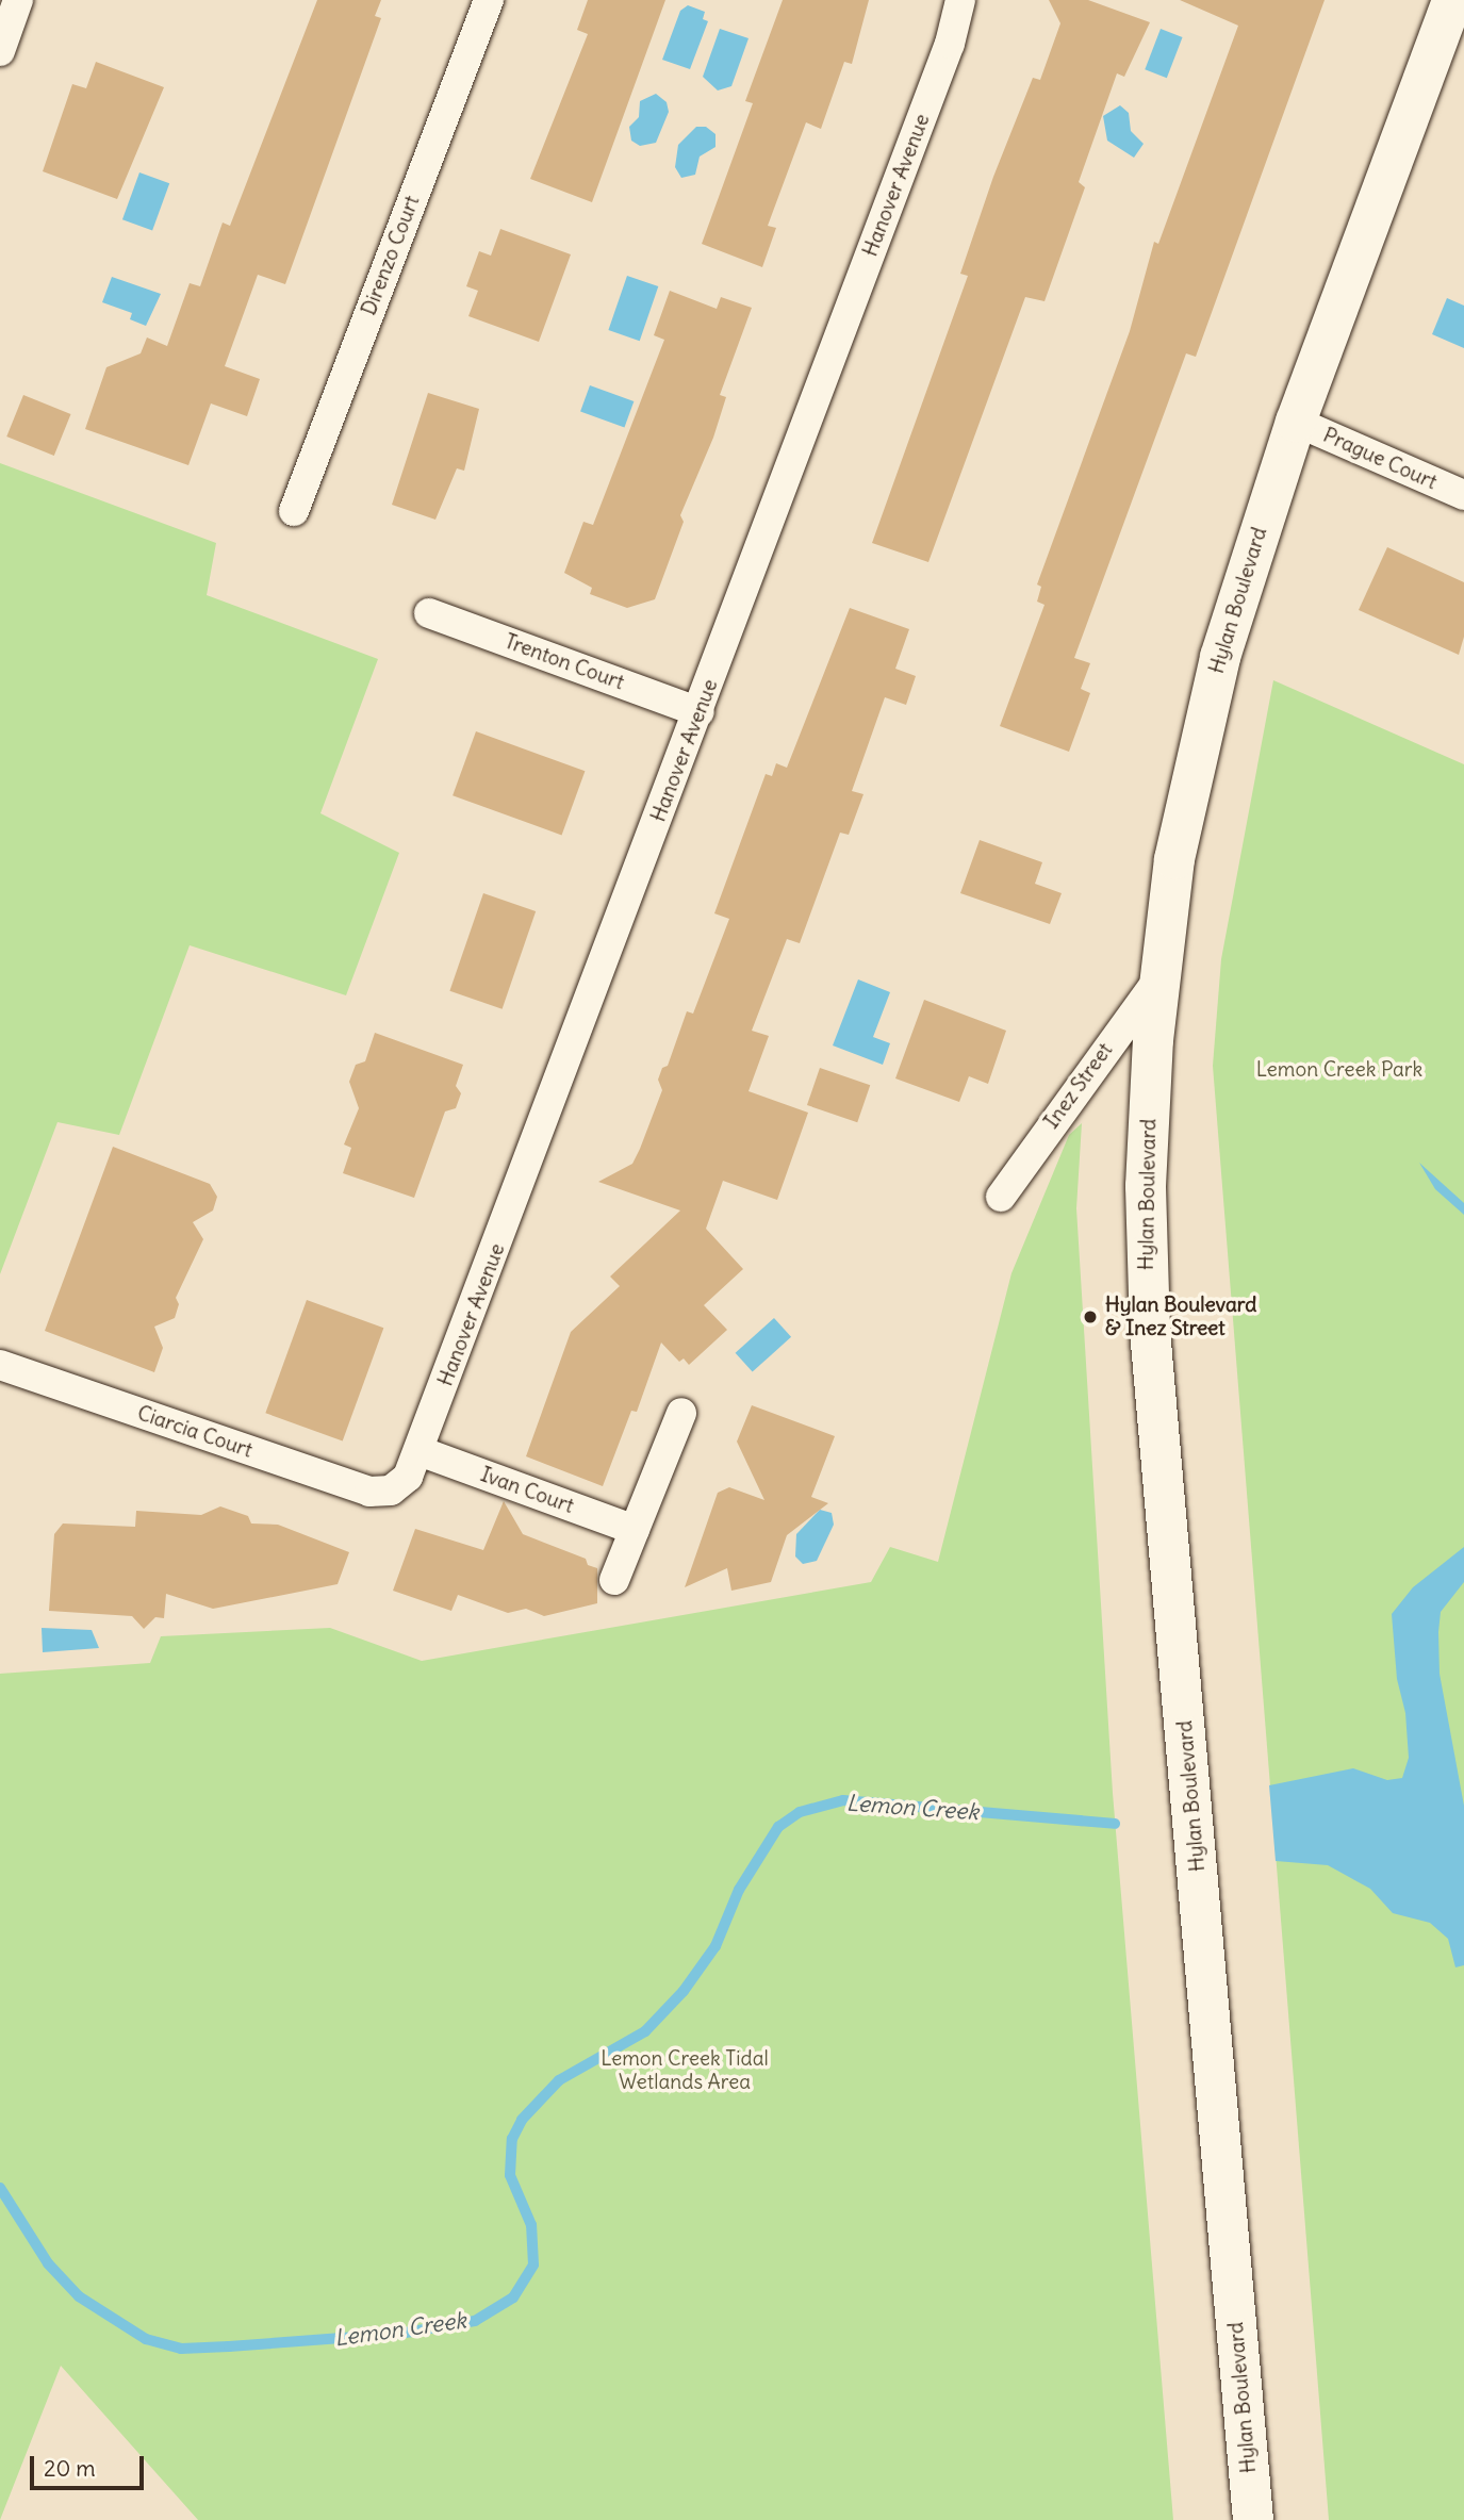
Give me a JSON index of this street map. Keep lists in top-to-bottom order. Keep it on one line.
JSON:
{"streets":{"main road":["Hylan Boulevard"],"street":["Hanover Avenue","Direnzo Court","Prague Court","Trenton Court","Inez Street","Ciarcia Court","Ivan Court"]},"crossings":[["Hanover Avenue","Trenton Court"],["Hanover Avenue","Ciarcia Court"],["Hanover Avenue","Ivan Court"],["Prague Court","Hylan Boulevard"],["Hylan Boulevard","Inez Street"]],"water":["Lemon Creek"],"parks":["Lemon Creek Park","Lemon Creek Tidal Wetlands Area"],"places":["Hylan Boulevard & Inez Street"],"scale_bar":"20 m"}
